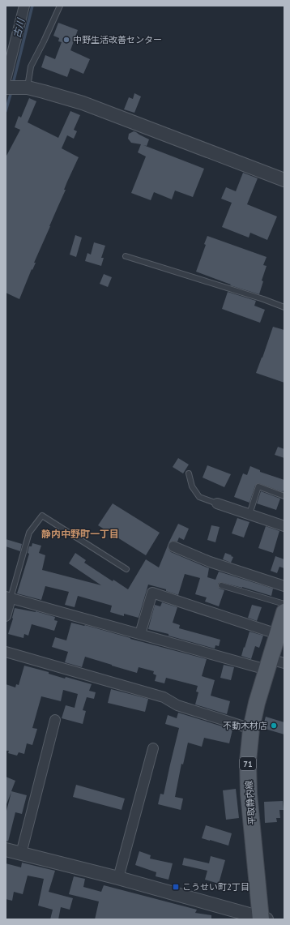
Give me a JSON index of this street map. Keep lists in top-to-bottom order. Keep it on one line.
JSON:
{"streets":{"main road":["71","平取静内線"]},"districts":["静内中野町一丁目"],"water":["古川"],"places":{"other":["中野生活改善センター","不動木材店"],"transit":["こうせい町2丁目"]}}
